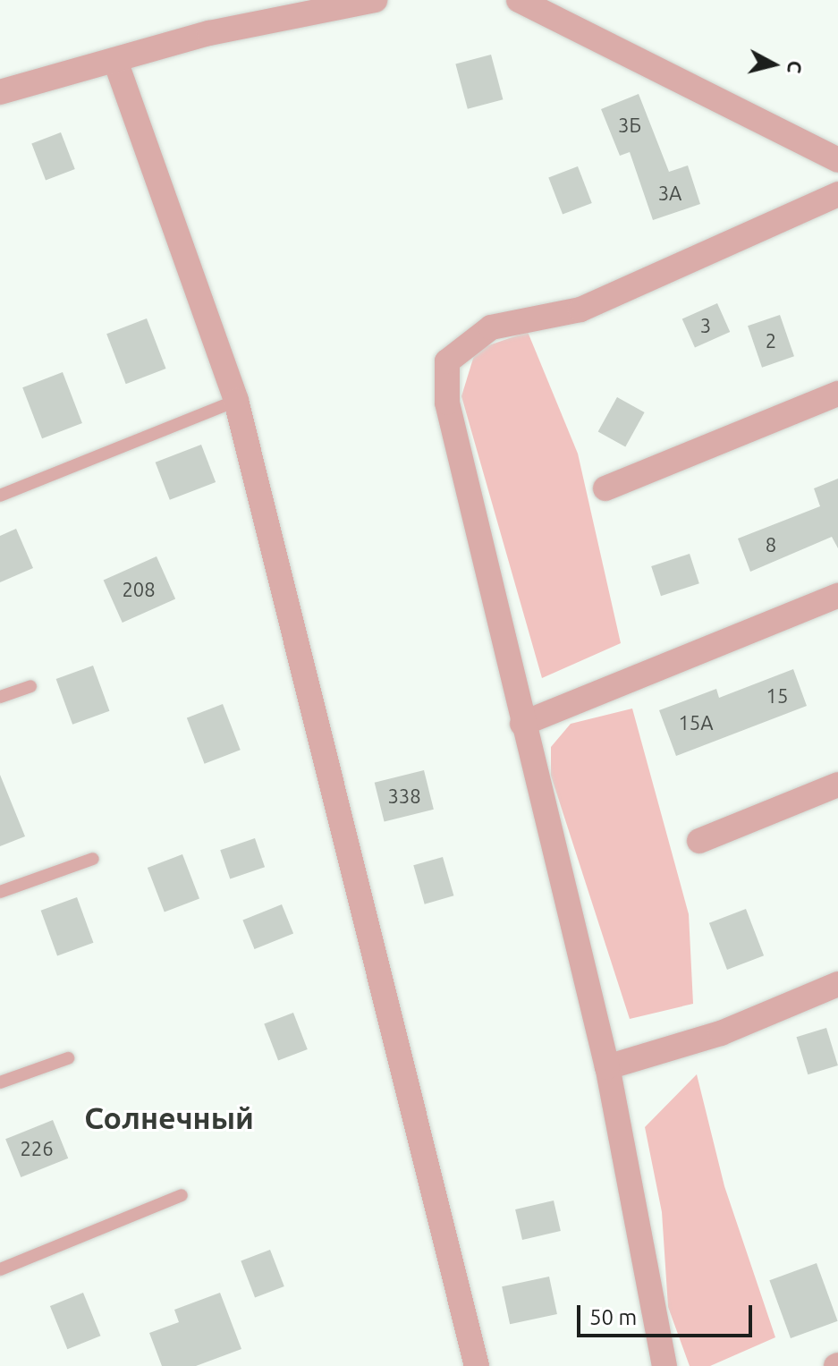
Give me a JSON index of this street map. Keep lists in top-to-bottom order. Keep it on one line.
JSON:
{"districts":["Солнечный"],"house_numbers":["3Б","3А","3","2","8","208","15","15А","338","226"],"scale_bar":"50 m","north":"right"}
